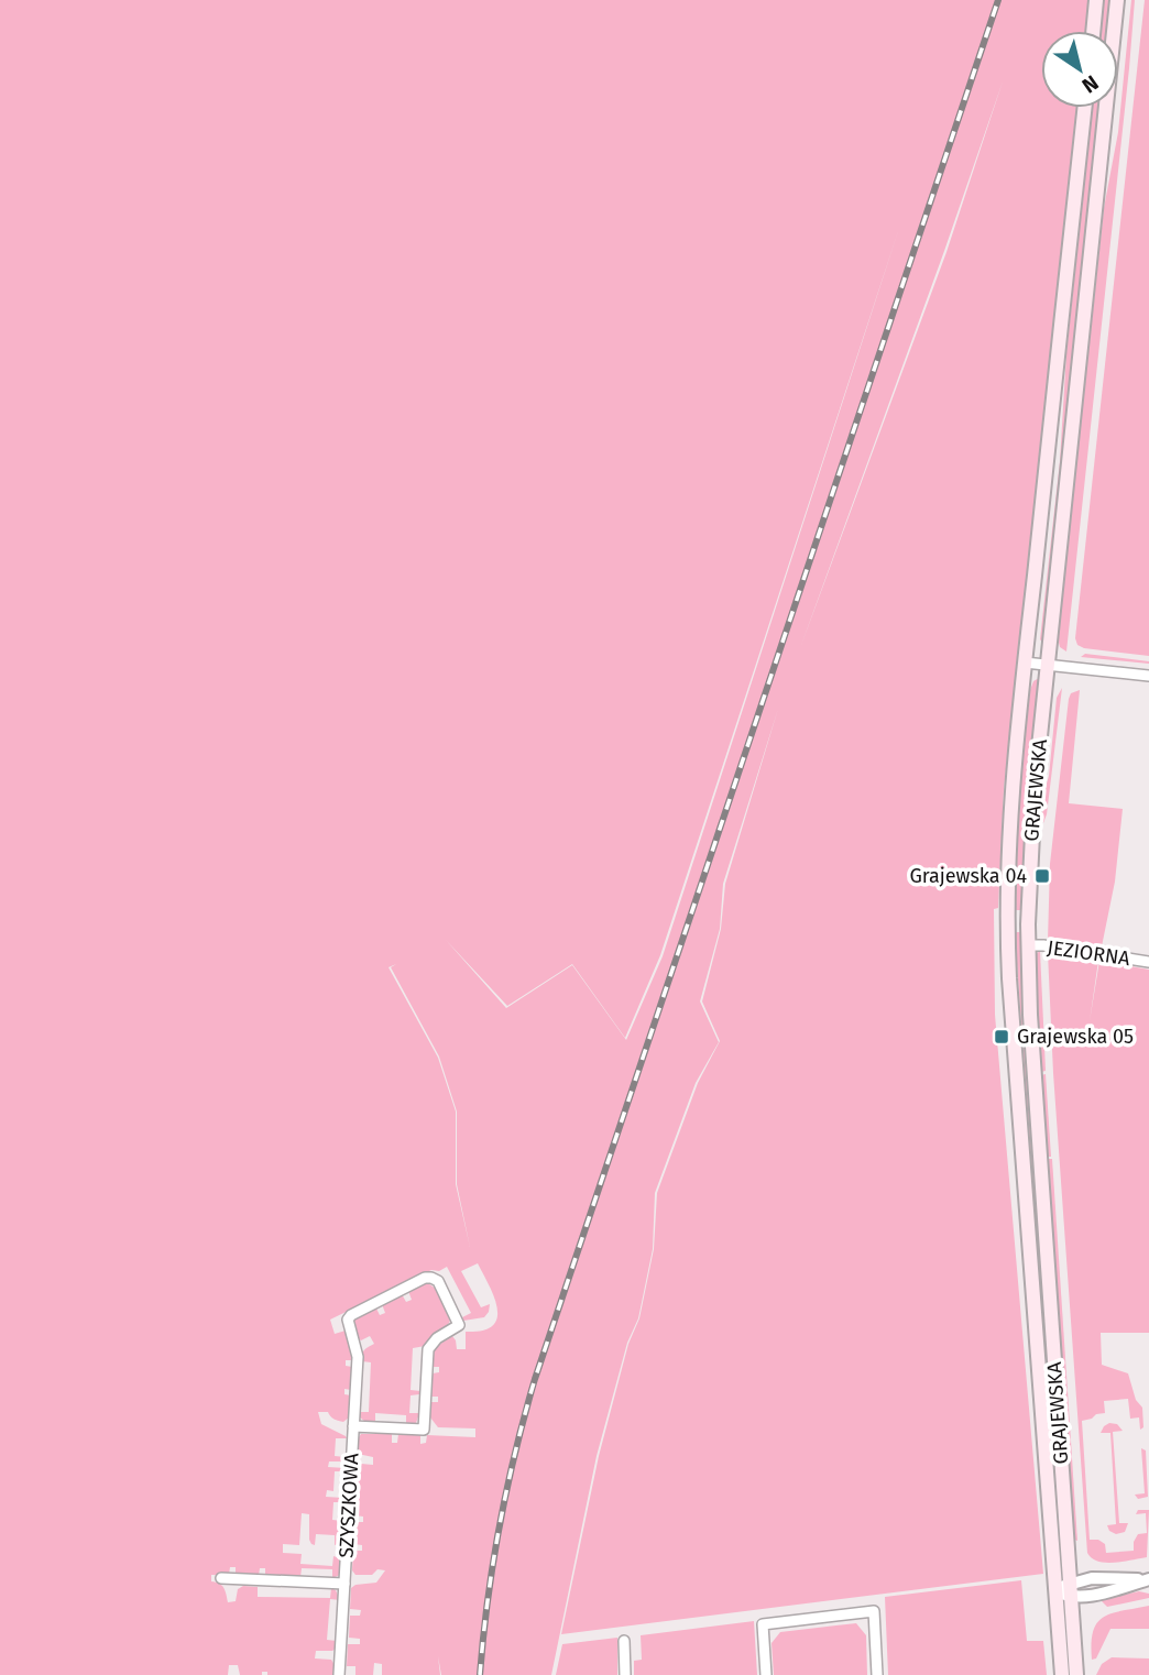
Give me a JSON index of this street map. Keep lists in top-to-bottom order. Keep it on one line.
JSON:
{"streets":{"main road":["GRAJEWSKA"],"street":["JEZIORNA","SZYSZKOWA"]},"crossings":[["GRAJEWSKA","JEZIORNA"]],"places":{"transit":["Grajewska 04","Grajewska 05"]},"north":"bottom right"}
